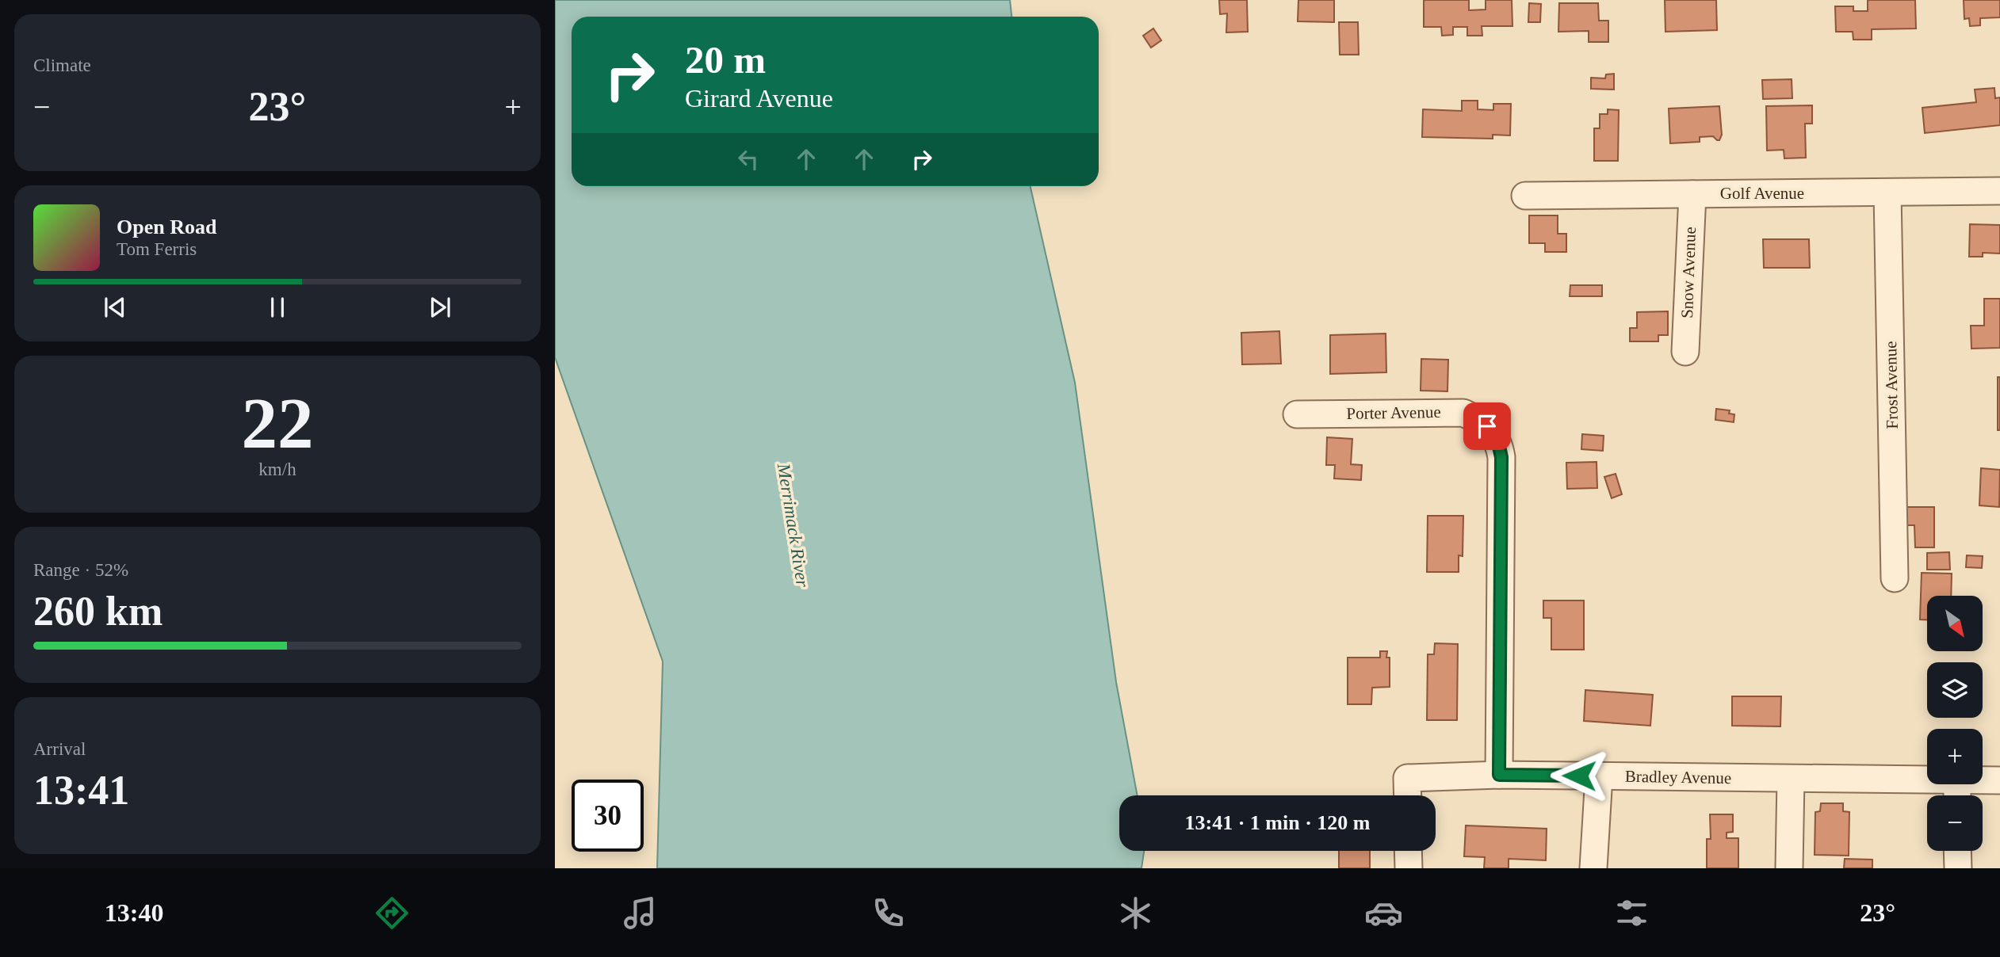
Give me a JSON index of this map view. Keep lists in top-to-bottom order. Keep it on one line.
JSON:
{"streets":{"street":["Golf Avenue","Snow Avenue","Frost Avenue","Porter Avenue","Bradley Avenue"]},"crossings":[["Golf Avenue","Snow Avenue"],["Golf Avenue","Frost Avenue"],["Porter Avenue","Bradley Avenue"]],"water":["Merrimack River"],"north":"bottom right","page":{"tile":["Climate",["22","km/h"],["Range · 52%","260 km"],["Arrival","13:41"]],"turn":["20 m","Girard Avenue"],"heat":["−","23°","+"],"song":["Open Road","Tom Ferris"],"map_buttons":["+","−"],"limit":"30","trip":"13:41 · 1 min · 120 m","tabs":["13:40","23°"]}}
